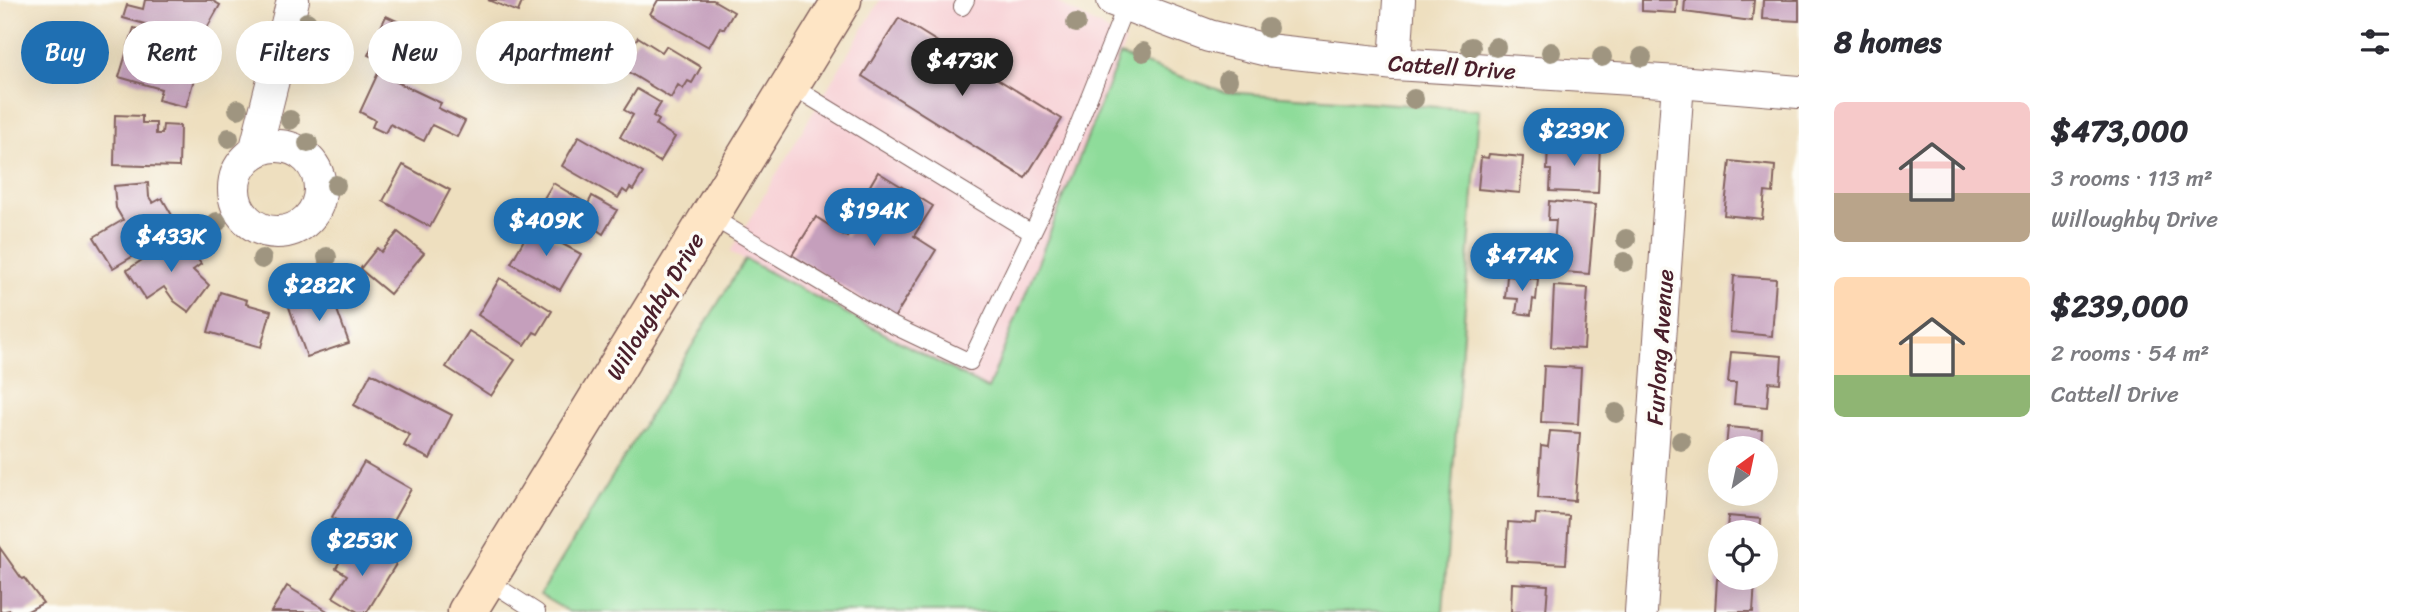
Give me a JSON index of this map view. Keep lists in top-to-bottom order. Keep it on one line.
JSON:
{"streets":{"street":["Cattell Drive","Willoughby Drive","Furlong Avenue"]},"crossings":[["Cattell Drive","Furlong Avenue"]],"north":"top right","page":{"heading":"8 homes","chip":["Buy","Rent","Filters","New","Apartment"],"price":["$473K","$239K","$194K","$409K","$433K","$474K","$282K","$253K"],"list":[{"name":"$473,000","note":"3 rooms · 113 m² · Willoughby Drive"},{"name":"$239,000","note":"2 rooms · 54 m² · Cattell Drive"}]}}
